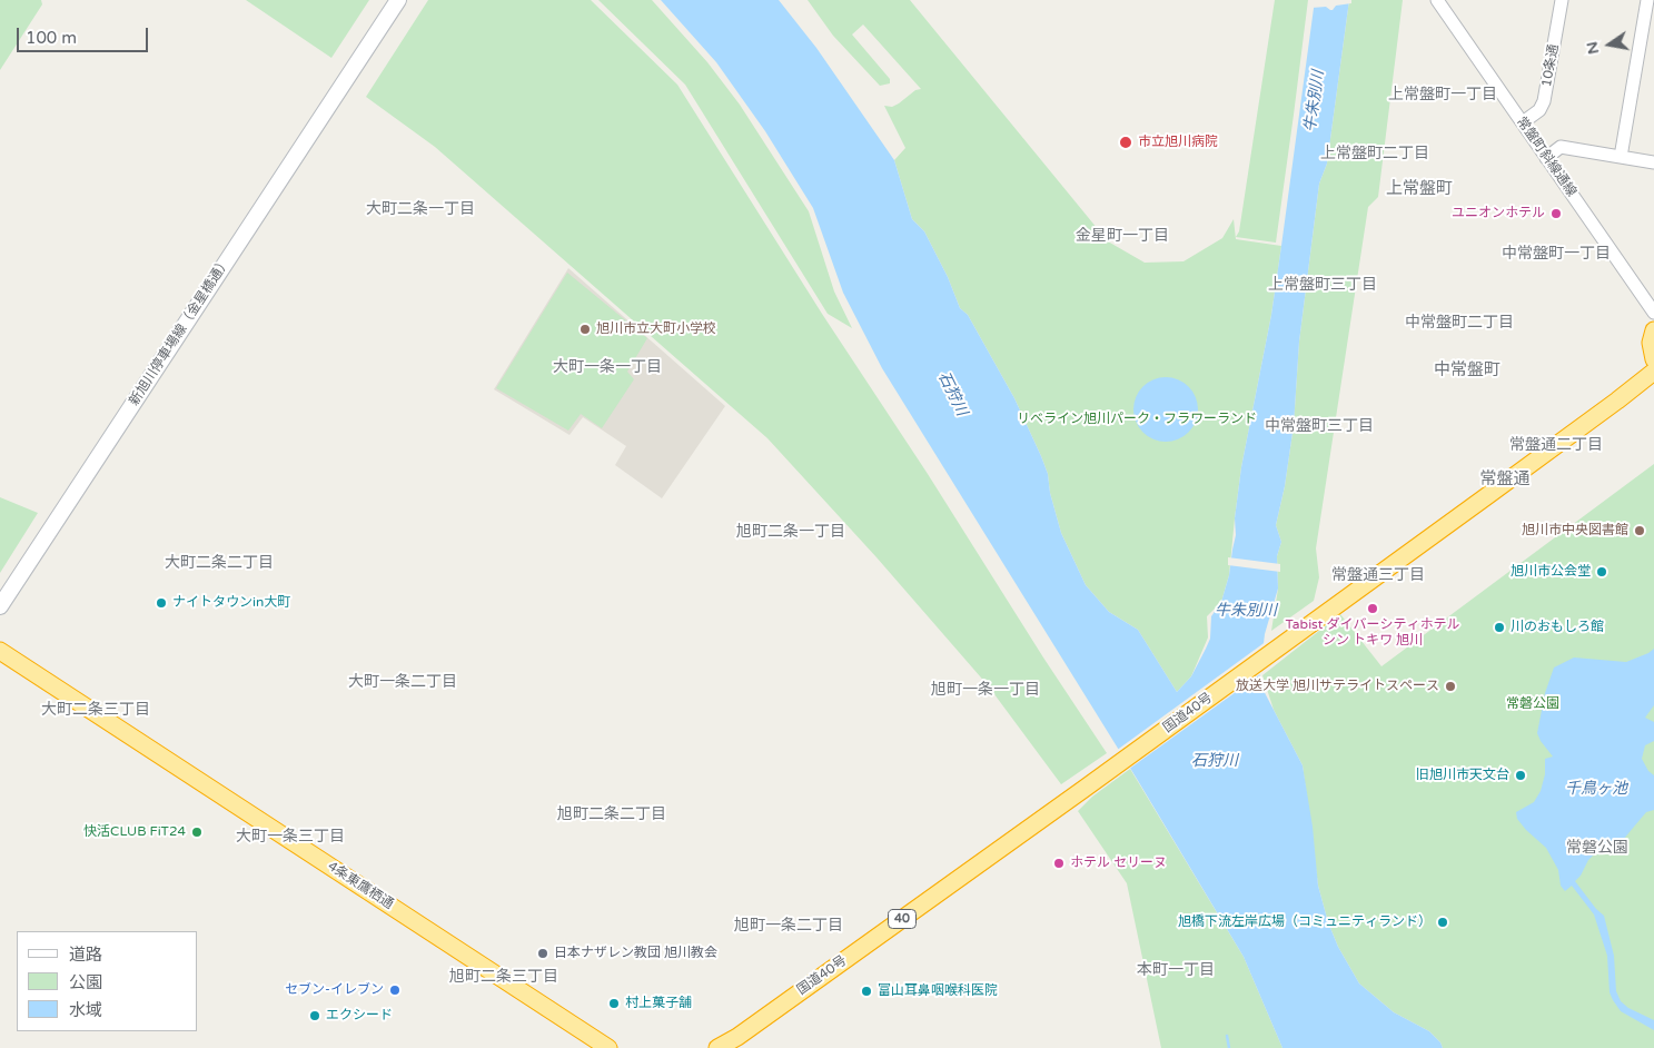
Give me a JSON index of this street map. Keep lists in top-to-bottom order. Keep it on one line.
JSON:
{"streets":{"highway":["国道40号","4条東鷹栖通","40"],"main road":["新旭川停車場線（金星橋通）"],"street":["10条通","常盤町斜線通線"]},"crossings":[["10条通","常盤町斜線通線"]],"districts":["上常盤町一丁目","上常盤町二丁目","上常盤町","大町二条一丁目","金星町一丁目","中常盤町一丁目","上常盤町三丁目","中常盤町二丁目","大町一条一丁目","中常盤町","中常盤町三丁目","常盤通二丁目","常盤通","旭町二条一丁目","大町二条二丁目","常盤通三丁目","大町一条二丁目","旭町一条一丁目","大町二条三丁目","旭町二条二丁目","大町一条三丁目","常磐公園","旭町一条二丁目","本町一丁目","旭町二条三丁目"],"water":["牛朱別川","石狩川","千鳥ヶ池"],"parks":["リベライン旭川パーク・フラワーランド","常磐公園"],"places":["市立旭川病院","ユニオンホテル","旭川市立大町小学校","旭川市中央図書館","旭川市公会堂","ナイトタウンin大町","Tabist ダイバーシティホテル シン トキワ 旭川","川のおもしろ館","放送大学 旭川サテライトスペース","旧旭川市天文台","快活CLUB FiT24","ホテル セリーヌ","旭橋下流左岸広場（コミュニティランド）","日本ナザレン教団 旭川教会","セブン-イレブン","富山耳鼻咽喉科医院","村上菓子舗","エクシード"],"legend":["道路","公園","水域"],"scale_bar":"100 m","north":"left"}
